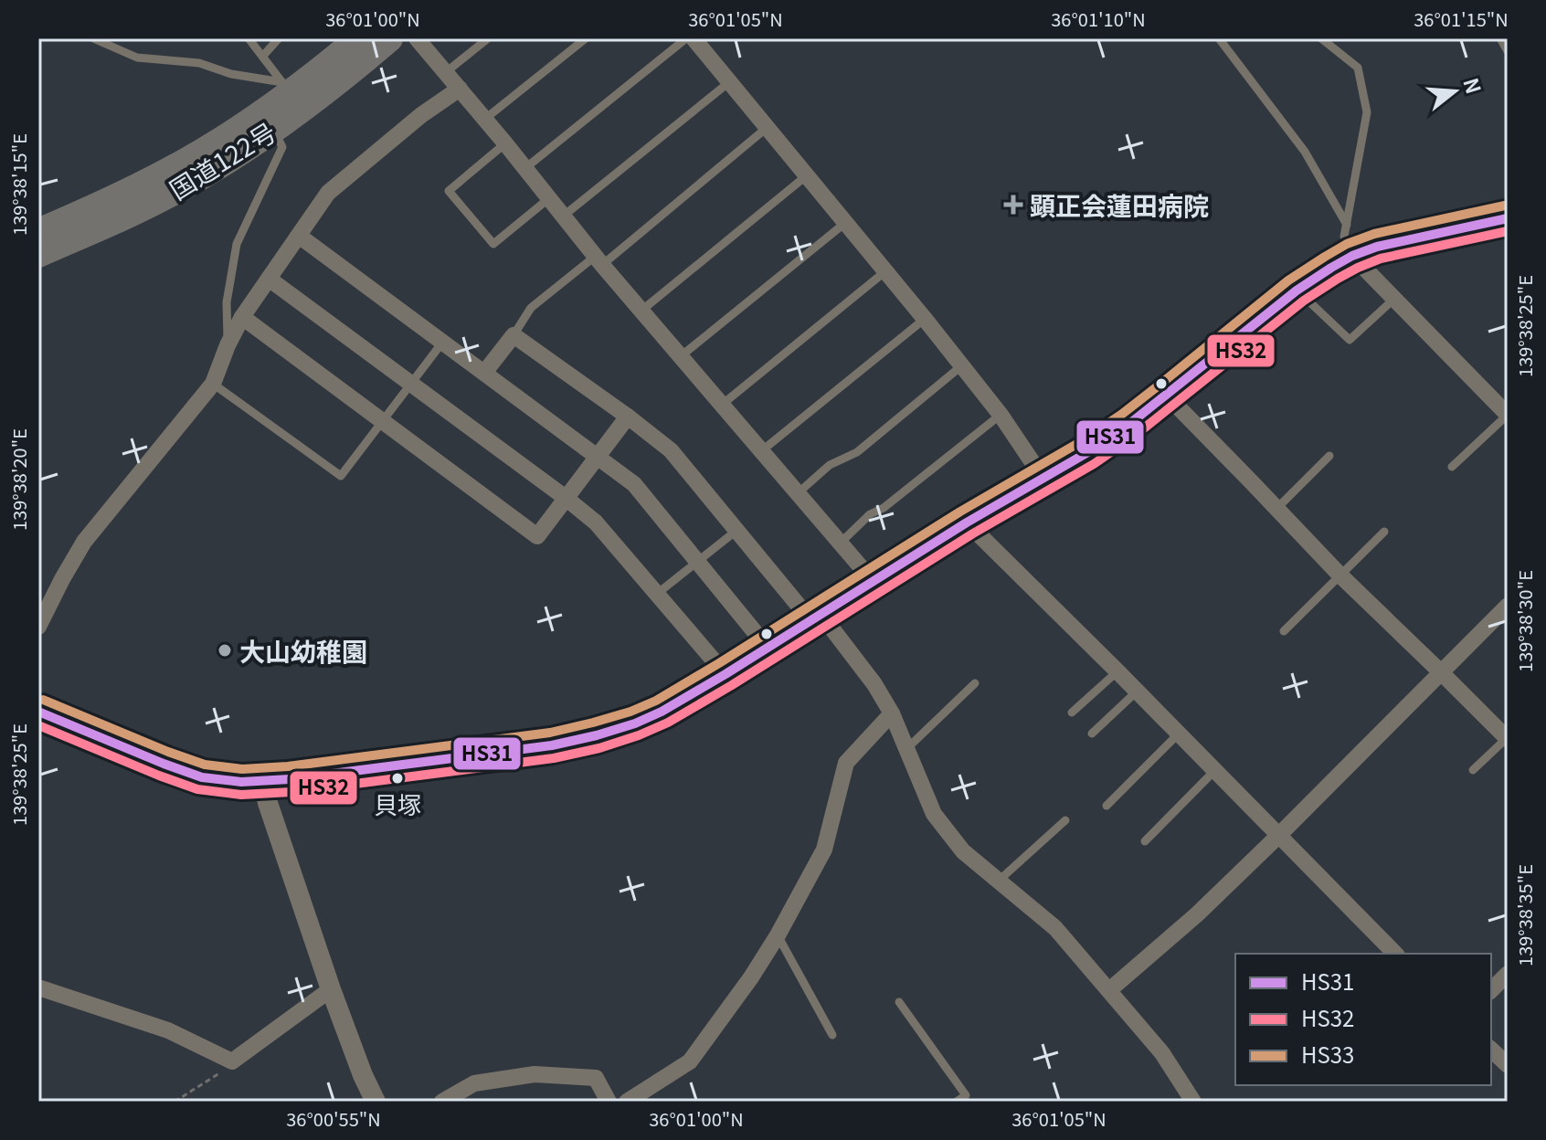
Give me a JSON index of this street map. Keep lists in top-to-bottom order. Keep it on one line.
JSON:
{"streets":{"highway":["国道122号"]},"places":{"health":["顕正会蓮田病院"],"other":["大山幼稚園","貝塚"]},"lines":["transit line HS33","transit line HS31","transit line HS32"],"legend":["HS31","HS32","HS33"],"north":"right","coordinates":["36°01'00\"N","36°01'05\"N","36°01'10\"N","36°01'15\"N","139°38'15\"E","139°38'25\"E","139°38'20\"E","139°38'30\"E","139°38'35\"E","36°00'55\"N"]}
